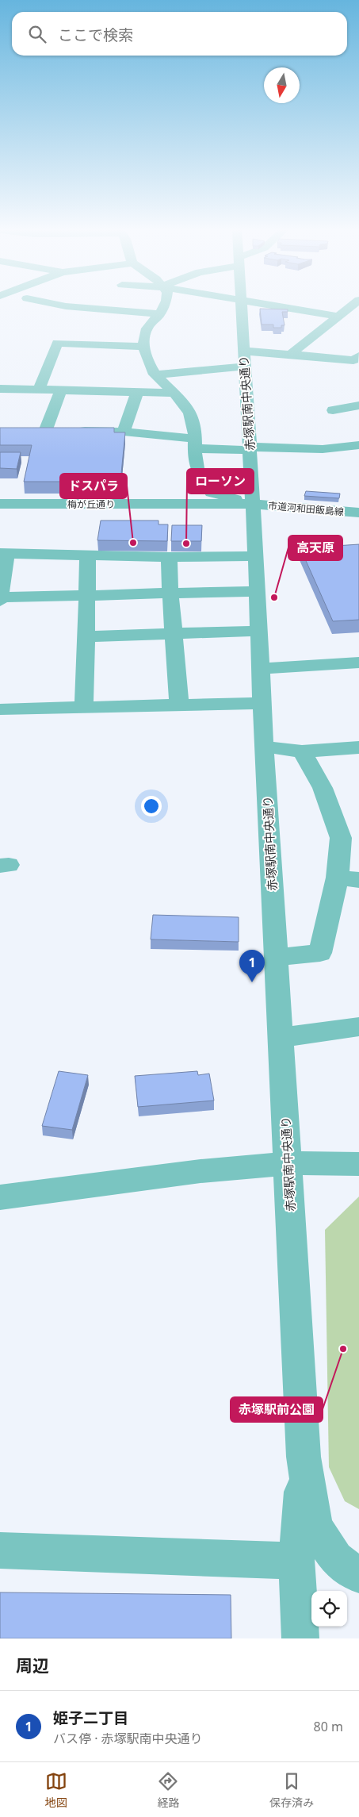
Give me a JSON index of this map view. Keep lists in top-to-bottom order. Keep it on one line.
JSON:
{"streets":{"street":["赤塚駅南中央通り","梅が丘通り","市道河和田飯島線"]},"crossings":[["赤塚駅南中央通り","梅が丘通り"],["赤塚駅南中央通り","市道河和田飯島線"],["梅が丘通り","市道河和田飯島線"]],"places":["ドスパラ","ローソン","高天原","赤塚駅前公園"],"north":"bottom","page":{"search":"ここで検索","pins":"1","heading":"周辺","list":[{"mark":"1","name":"姫子二丁目","note":"バス停 · 赤塚駅南中央通り","value":"80 m"}],"nav":["地図","経路","保存済み"]}}
